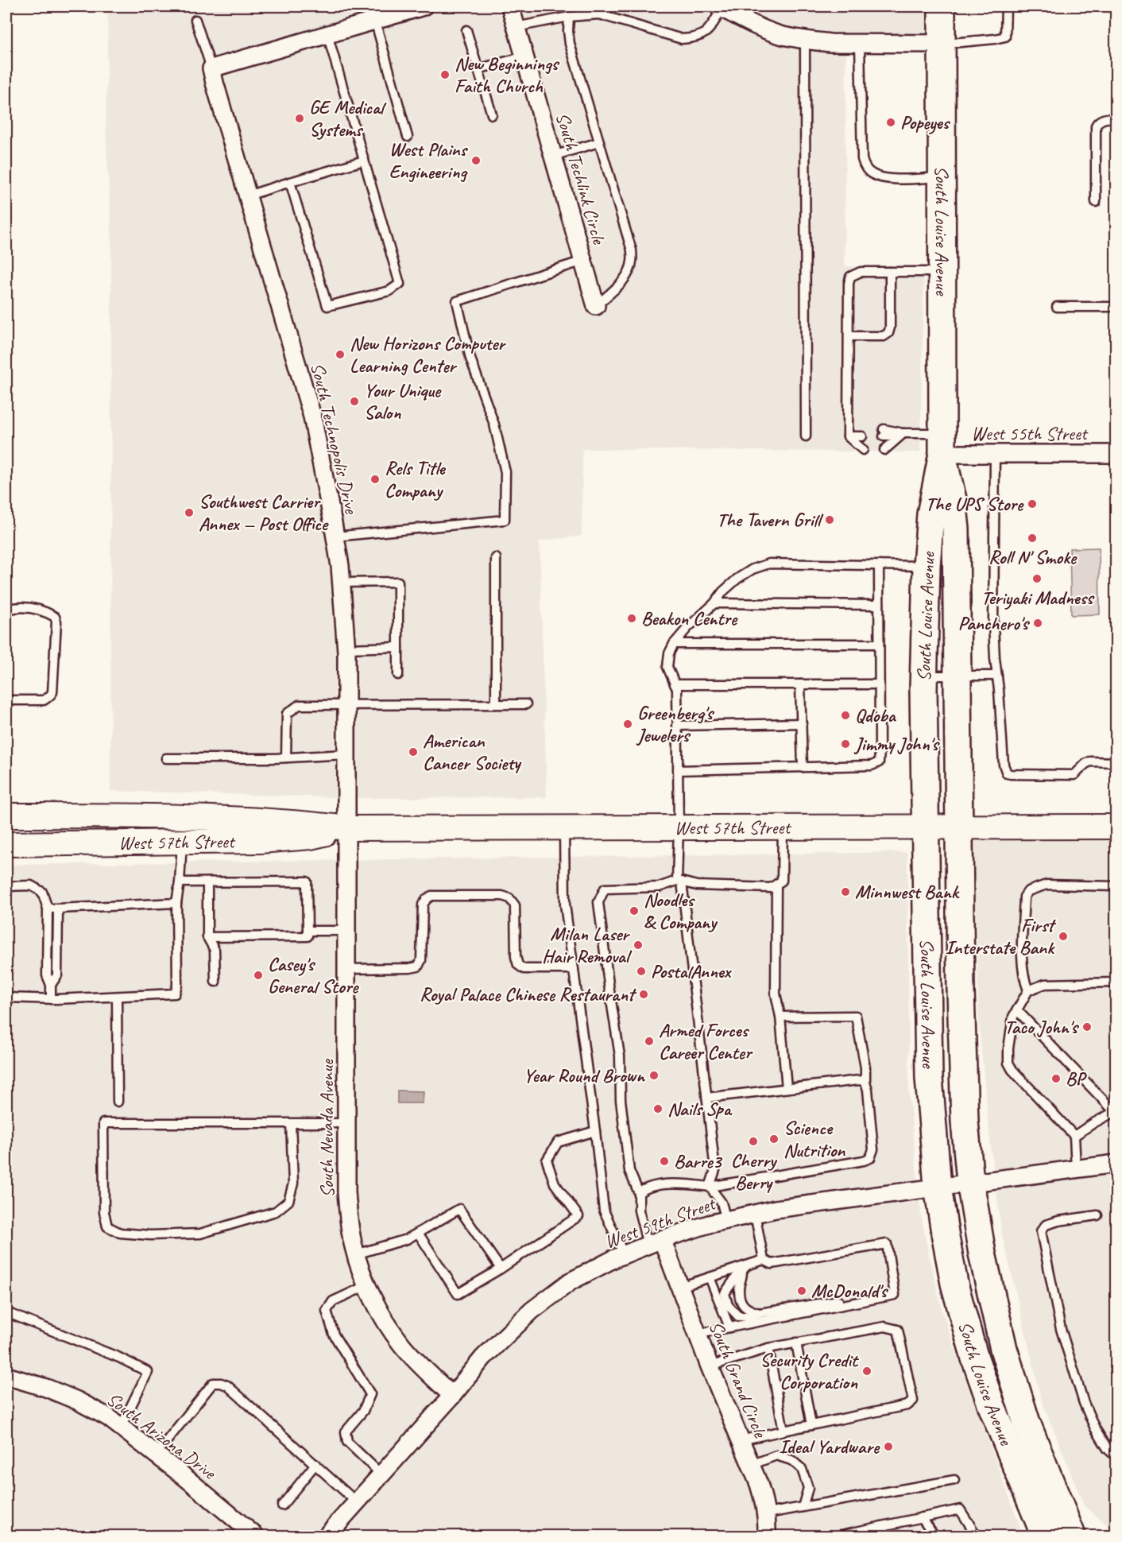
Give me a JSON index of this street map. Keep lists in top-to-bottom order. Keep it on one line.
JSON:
{"streets":{"main road":["South Louise Avenue","West 57th Street"],"street":["South Techlink Circle","West 55th Street","South Technopolis Drive","South Nevada Avenue","West 59th Street","South Grand Circle","South Arizona Drive"]},"crossings":[["South Louise Avenue","West 55th Street"],["South Louise Avenue","West 57th Street"],["South Louise Avenue","West 59th Street"],["South Technopolis Drive","West 57th Street"],["South Technopolis Drive","South Nevada Avenue"],["West 57th Street","South Nevada Avenue"],["South Nevada Avenue","West 59th Street"],["West 59th Street","South Grand Circle"]],"places":["New Beginnings Faith Church","GE Medical Systems","Popeyes","West Plains Engineering","New Horizons Computer Learning Center","Your Unique Salon","Rels Title Company","The UPS Store","Southwest Carrier Annex — Post Office","The Tavern Grill","Roll N' Smoke","Teriyaki Madness","Beakon Centre","Panchero's","Qdoba","Greenberg's Jewelers","Jimmy John's","American Cancer Society","Minnwest Bank","Noodles & Company","First Interstate Bank","Milan Laser Hair Removal","PostalAnnex","Casey's General Store","Royal Palace Chinese Restaurant","Taco John's","Armed Forces Career Center","Year Round Brown","BP","Nails Spa","Science Nutrition","Cherry Berry","Barre3","McDonald's","Security Credit Corporation","Ideal Yardware"]}
